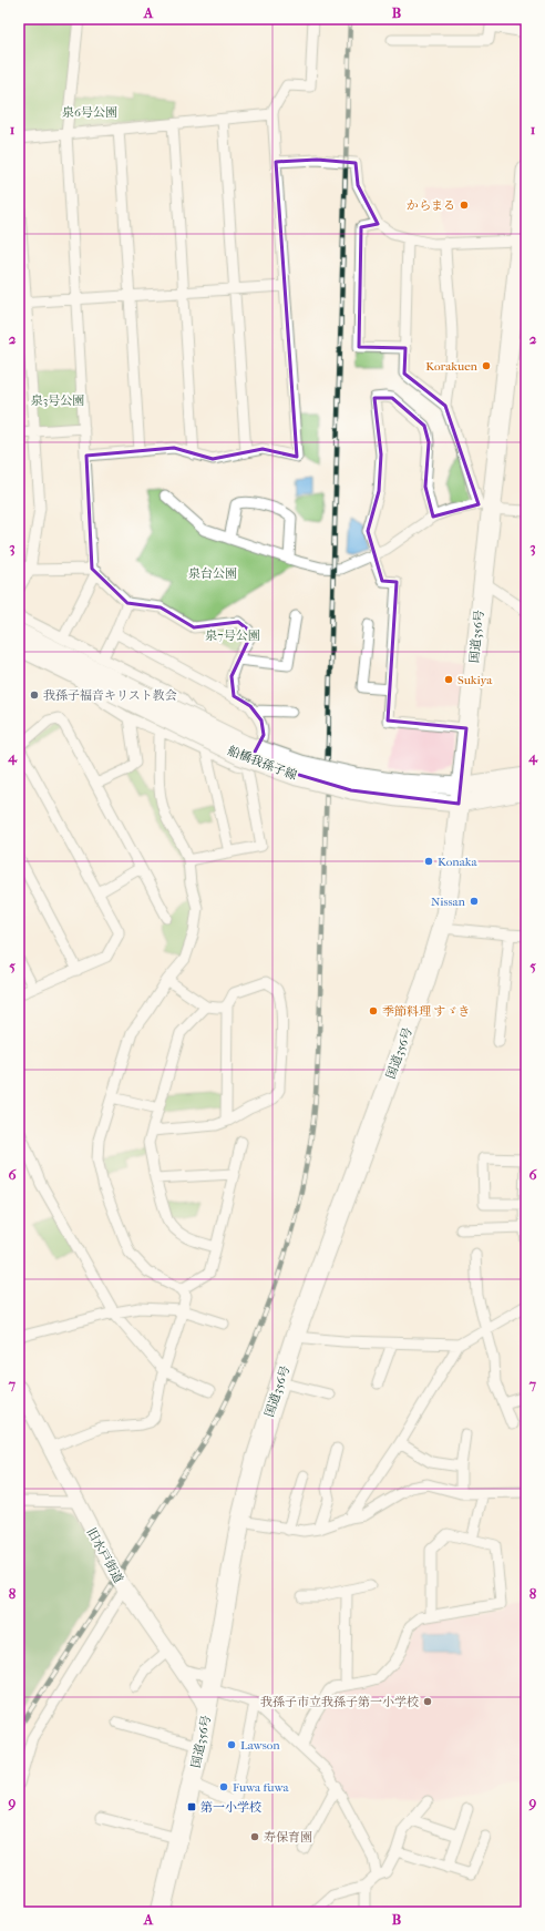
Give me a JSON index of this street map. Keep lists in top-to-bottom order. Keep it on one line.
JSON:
{"streets":{"highway":["国道356号"],"main road":["船橋我孫子線"],"street":["旧水戸街道"]},"crossings":[["国道356号","船橋我孫子線"],["国道356号","旧水戸街道"]],"parks":["泉6号公園","泉3号公園","泉台公園","泉7号公園"],"places":{"other":["からまる","Korakuen","Sukiya","我孫子福音キリスト教会","Konaka","Nissan","季節料理 すゞき","我孫子市立我孫子第一小学校","Lawson","Fuwa fuwa","寿保育園"],"transit":["第一小学校"]},"grid":{"columns":["A","B"],"rows":["1","2","3","4","5","6","7","8","9"]}}
